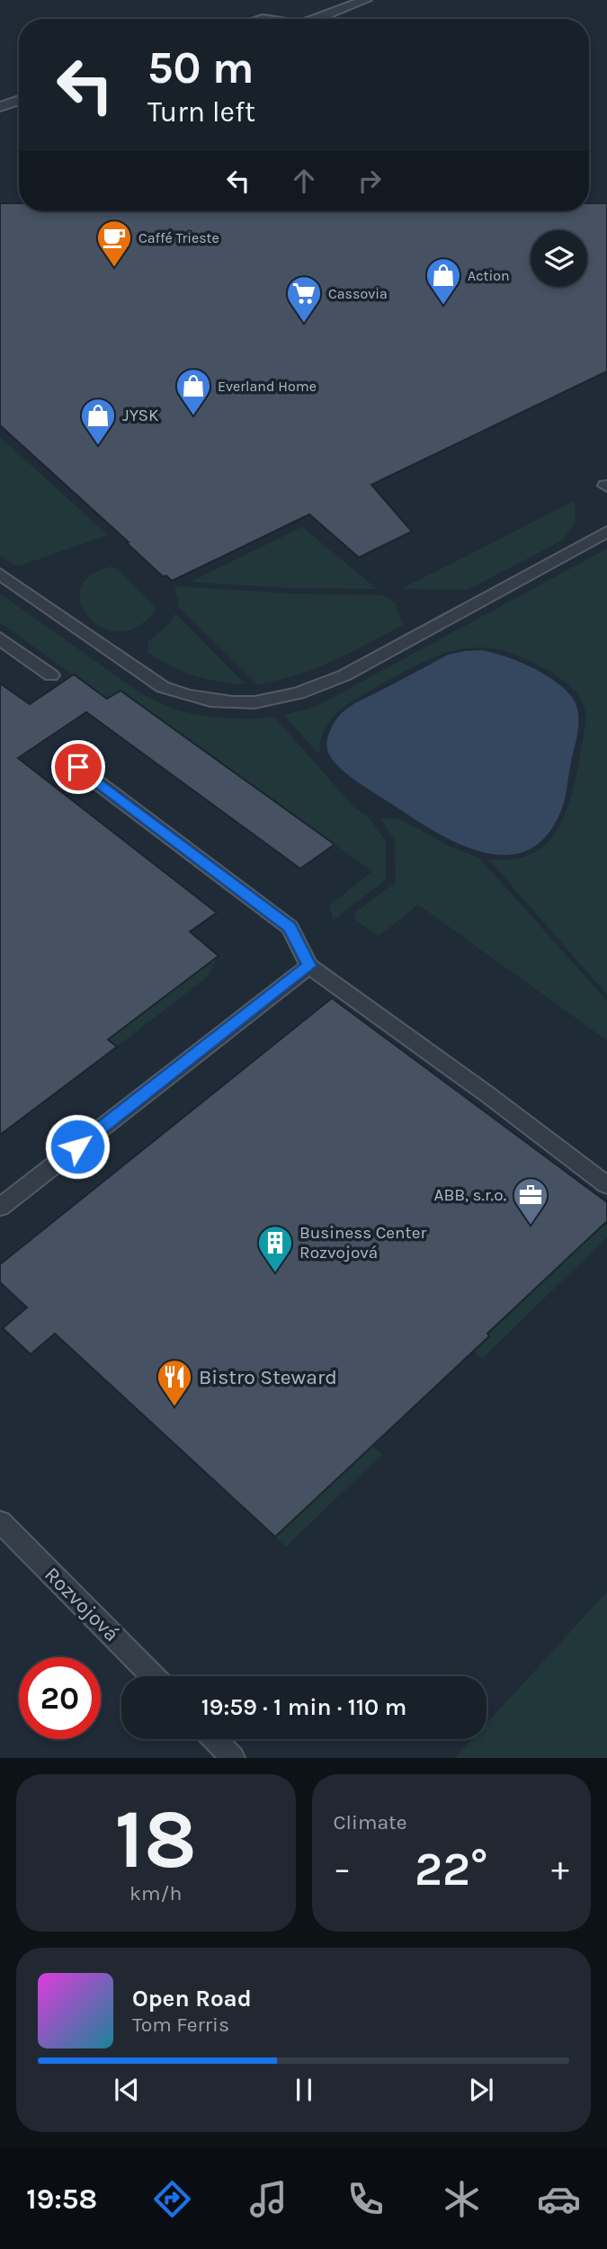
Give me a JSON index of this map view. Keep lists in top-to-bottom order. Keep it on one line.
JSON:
{"streets":{"lane":["Rozvojová"]},"places":{"cafe":["Caffé Trieste"],"shop":["Action","Everland Home","JYSK"],"supermarket":["Cassovia"],"office":["ABB, s.r.o."],"building":["Business Center Rozvojová"],"restaurant":["Bistro Steward"]},"page":{"turn":["50 m","Turn left"],"limit":"20","trip":"19:59 · 1 min · 110 m","tile":[["18","km/h"],"Climate"],"heat":["−","22°","+"],"song":["Open Road","Tom Ferris"],"tabs":"19:58"}}
